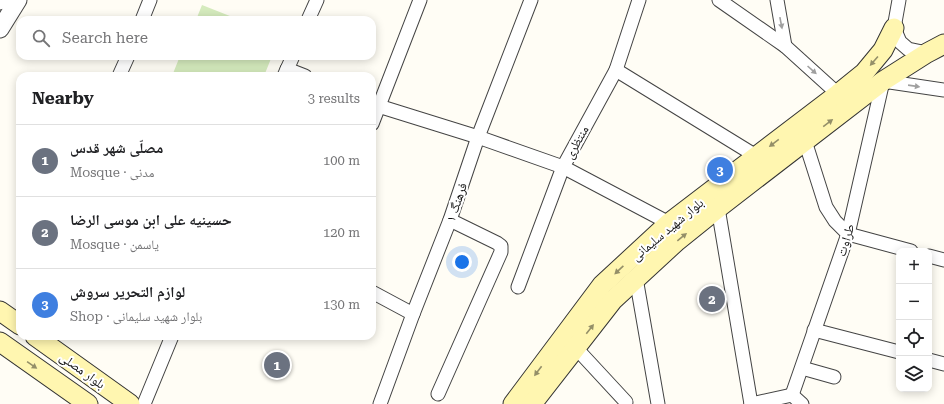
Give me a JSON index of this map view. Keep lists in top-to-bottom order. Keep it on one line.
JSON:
{"streets":{"main road":["بلوار شهید سلیمانی","بلوار مصلی"],"street":["منتظری","فرهنگ ۱","طراوت"]},"crossings":[["بلوار شهید سلیمانی","طراوت"]],"page":{"search":"Search here","heading":["Nearby","3 results"],"list":[{"mark":"1","name":"مصلّی شهر قدس","note":"Mosque · مدنی","value":"100 m"},{"mark":"2","name":"حسینیه علی ابن موسی الرضا","note":"Mosque · یاسمن","value":"120 m"},{"mark":"3","name":"لوازم التحریر سروش","note":"Shop · بلوار شهید سلیمانی","value":"130 m"}],"pins":["3","2","1"],"map_buttons":["+","−"]}}
